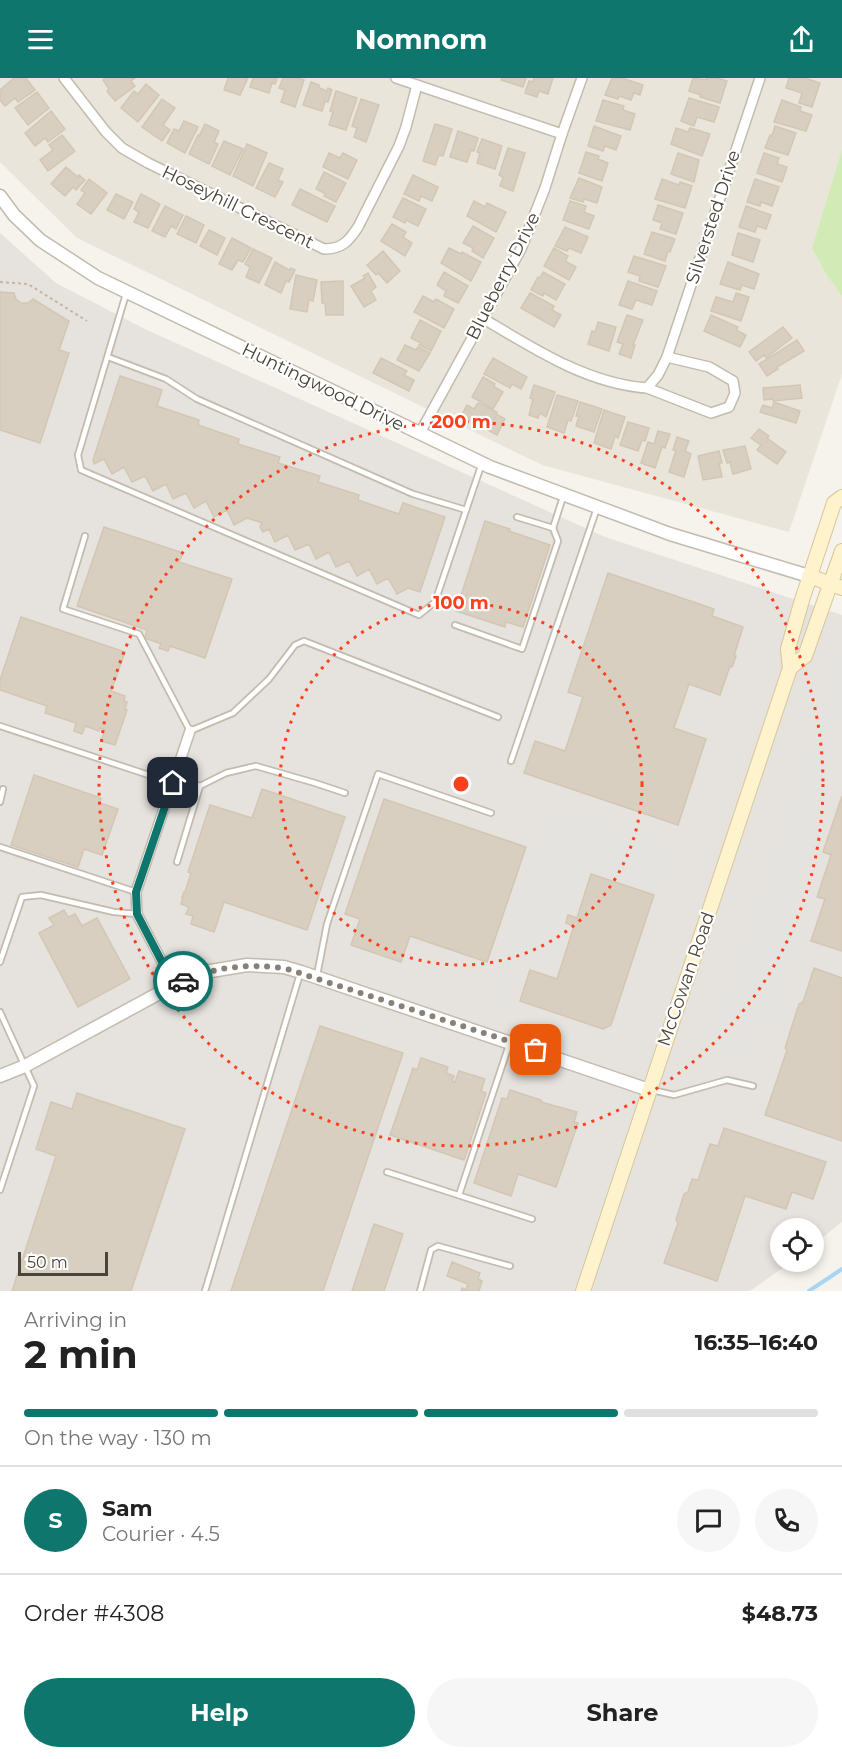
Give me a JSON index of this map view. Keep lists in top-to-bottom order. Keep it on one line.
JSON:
{"streets":{"main road":["McCowan Road"],"street":["Hoseyhill Crescent","Silversted Drive","Blueberry Drive","Huntingwood Drive"]},"crossings":[["Blueberry Drive","Huntingwood Drive"],["Huntingwood Drive","McCowan Road"]],"scale_bar":"50 m","page":{"header":"Nomnom","scale":"50 m","heading":["2 min","Arriving in","16:35–16:40"],"panel":["Sam","Courier · 4.5","Order #4308","$48.73"],"bar":"On the way · 130 m","round":"S","buttons":["Help","Share"]},"rings":["200 m","100 m"]}
